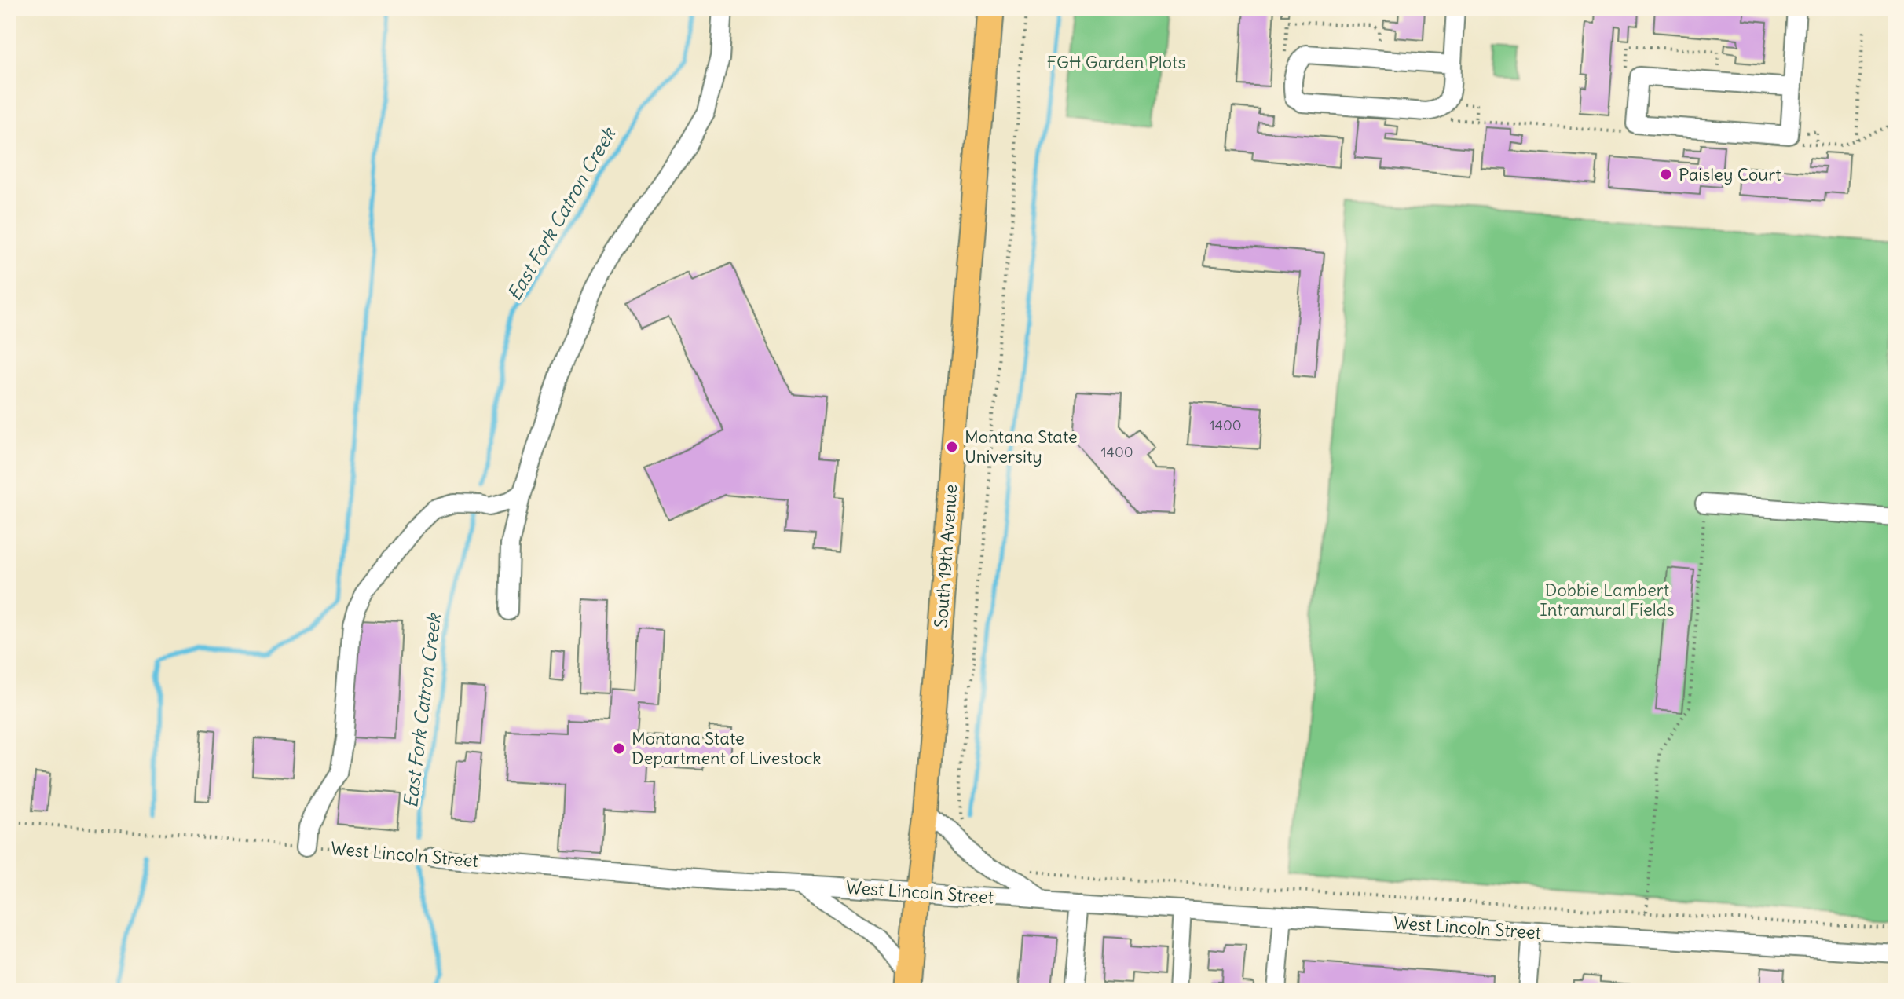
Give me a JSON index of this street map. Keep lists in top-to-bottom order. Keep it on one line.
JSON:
{"streets":{"main road":["South 19th Avenue"],"street":["West Lincoln Street"]},"crossings":[["South 19th Avenue","West Lincoln Street"]],"water":["East Fork Catron Creek"],"parks":["FGH Garden Plots","Dobbie Lambert Intramural Fields"],"places":["Paisley Court","Montana State University","Montana State Department of Livestock"],"house_numbers":["1400","1400"]}
